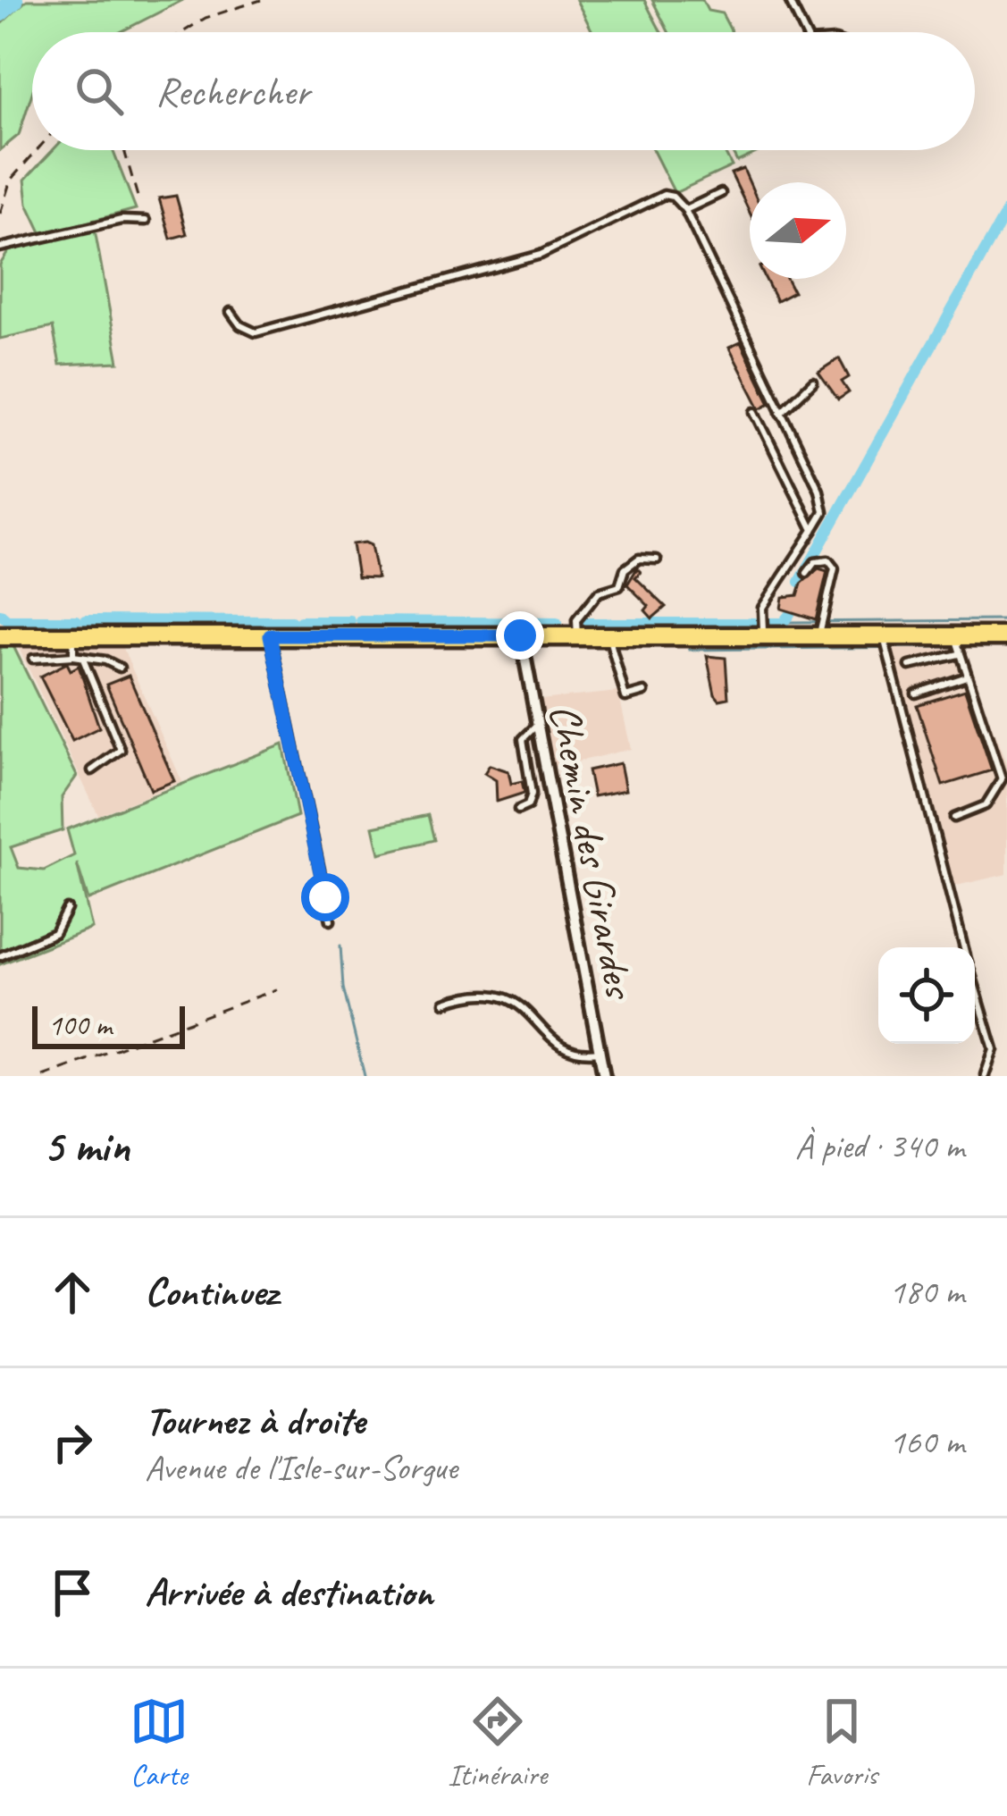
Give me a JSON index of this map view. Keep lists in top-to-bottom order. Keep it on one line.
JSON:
{"streets":{"street":["Chemin des Girardes"]},"scale_bar":"100 m","north":"right","page":{"search":"Rechercher","scale":"100 m","heading":["5 min","À pied · 340 m"],"list":[["Continuez","180 m"],["Tournez à droite","Avenue de l'Isle-sur-Sorgue","160 m"],"Arrivée à destination"],"nav":["Carte","Itinéraire","Favoris"]}}
